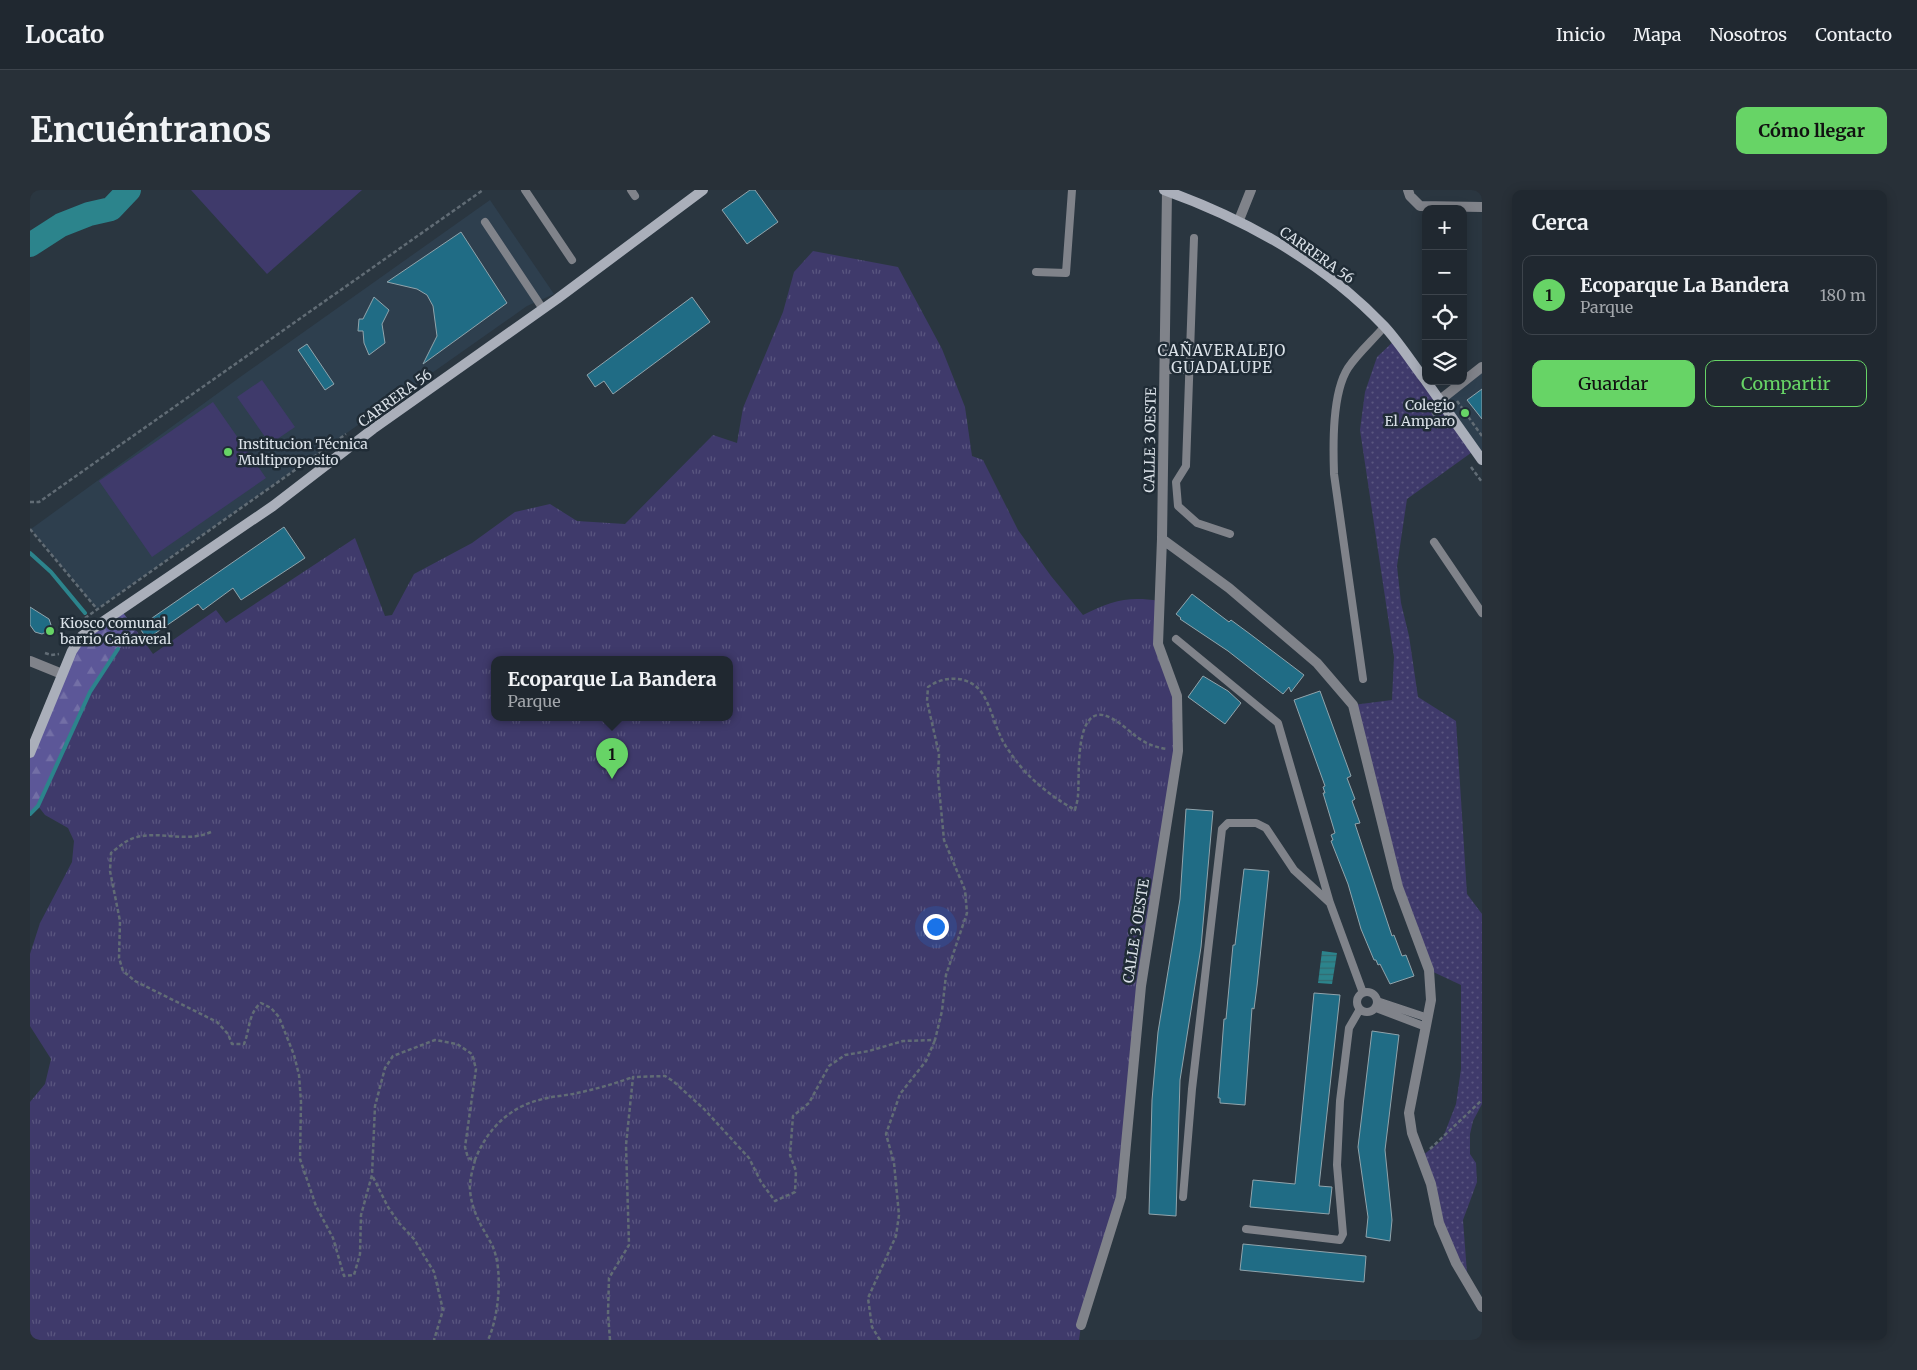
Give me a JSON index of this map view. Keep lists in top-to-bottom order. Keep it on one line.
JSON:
{"streets":{"street":["CARRERA 56","CALLE 3 OESTE"]},"crossings":[["CARRERA 56","CALLE 3 OESTE"]],"districts":["CAÑAVERALEJO GUADALUPE"],"places":["Colegio El Amparo","Institucion Técnica Multiproposito","Kiosco comunal barrio Cañaveral"],"page":{"header":"Locato","nav":["Inicio","Mapa","Nosotros","Contacto"],"buttons":["Cómo llegar",["Guardar","Compartir"]],"title":"Encuéntranos","heading":"Cerca","map_buttons":["+","−"],"list":[{"mark":"1","name":"Ecoparque La Bandera","note":"Parque","value":"180 m"}],"popup":["Ecoparque La Bandera","Parque"],"pins":"1"}}
